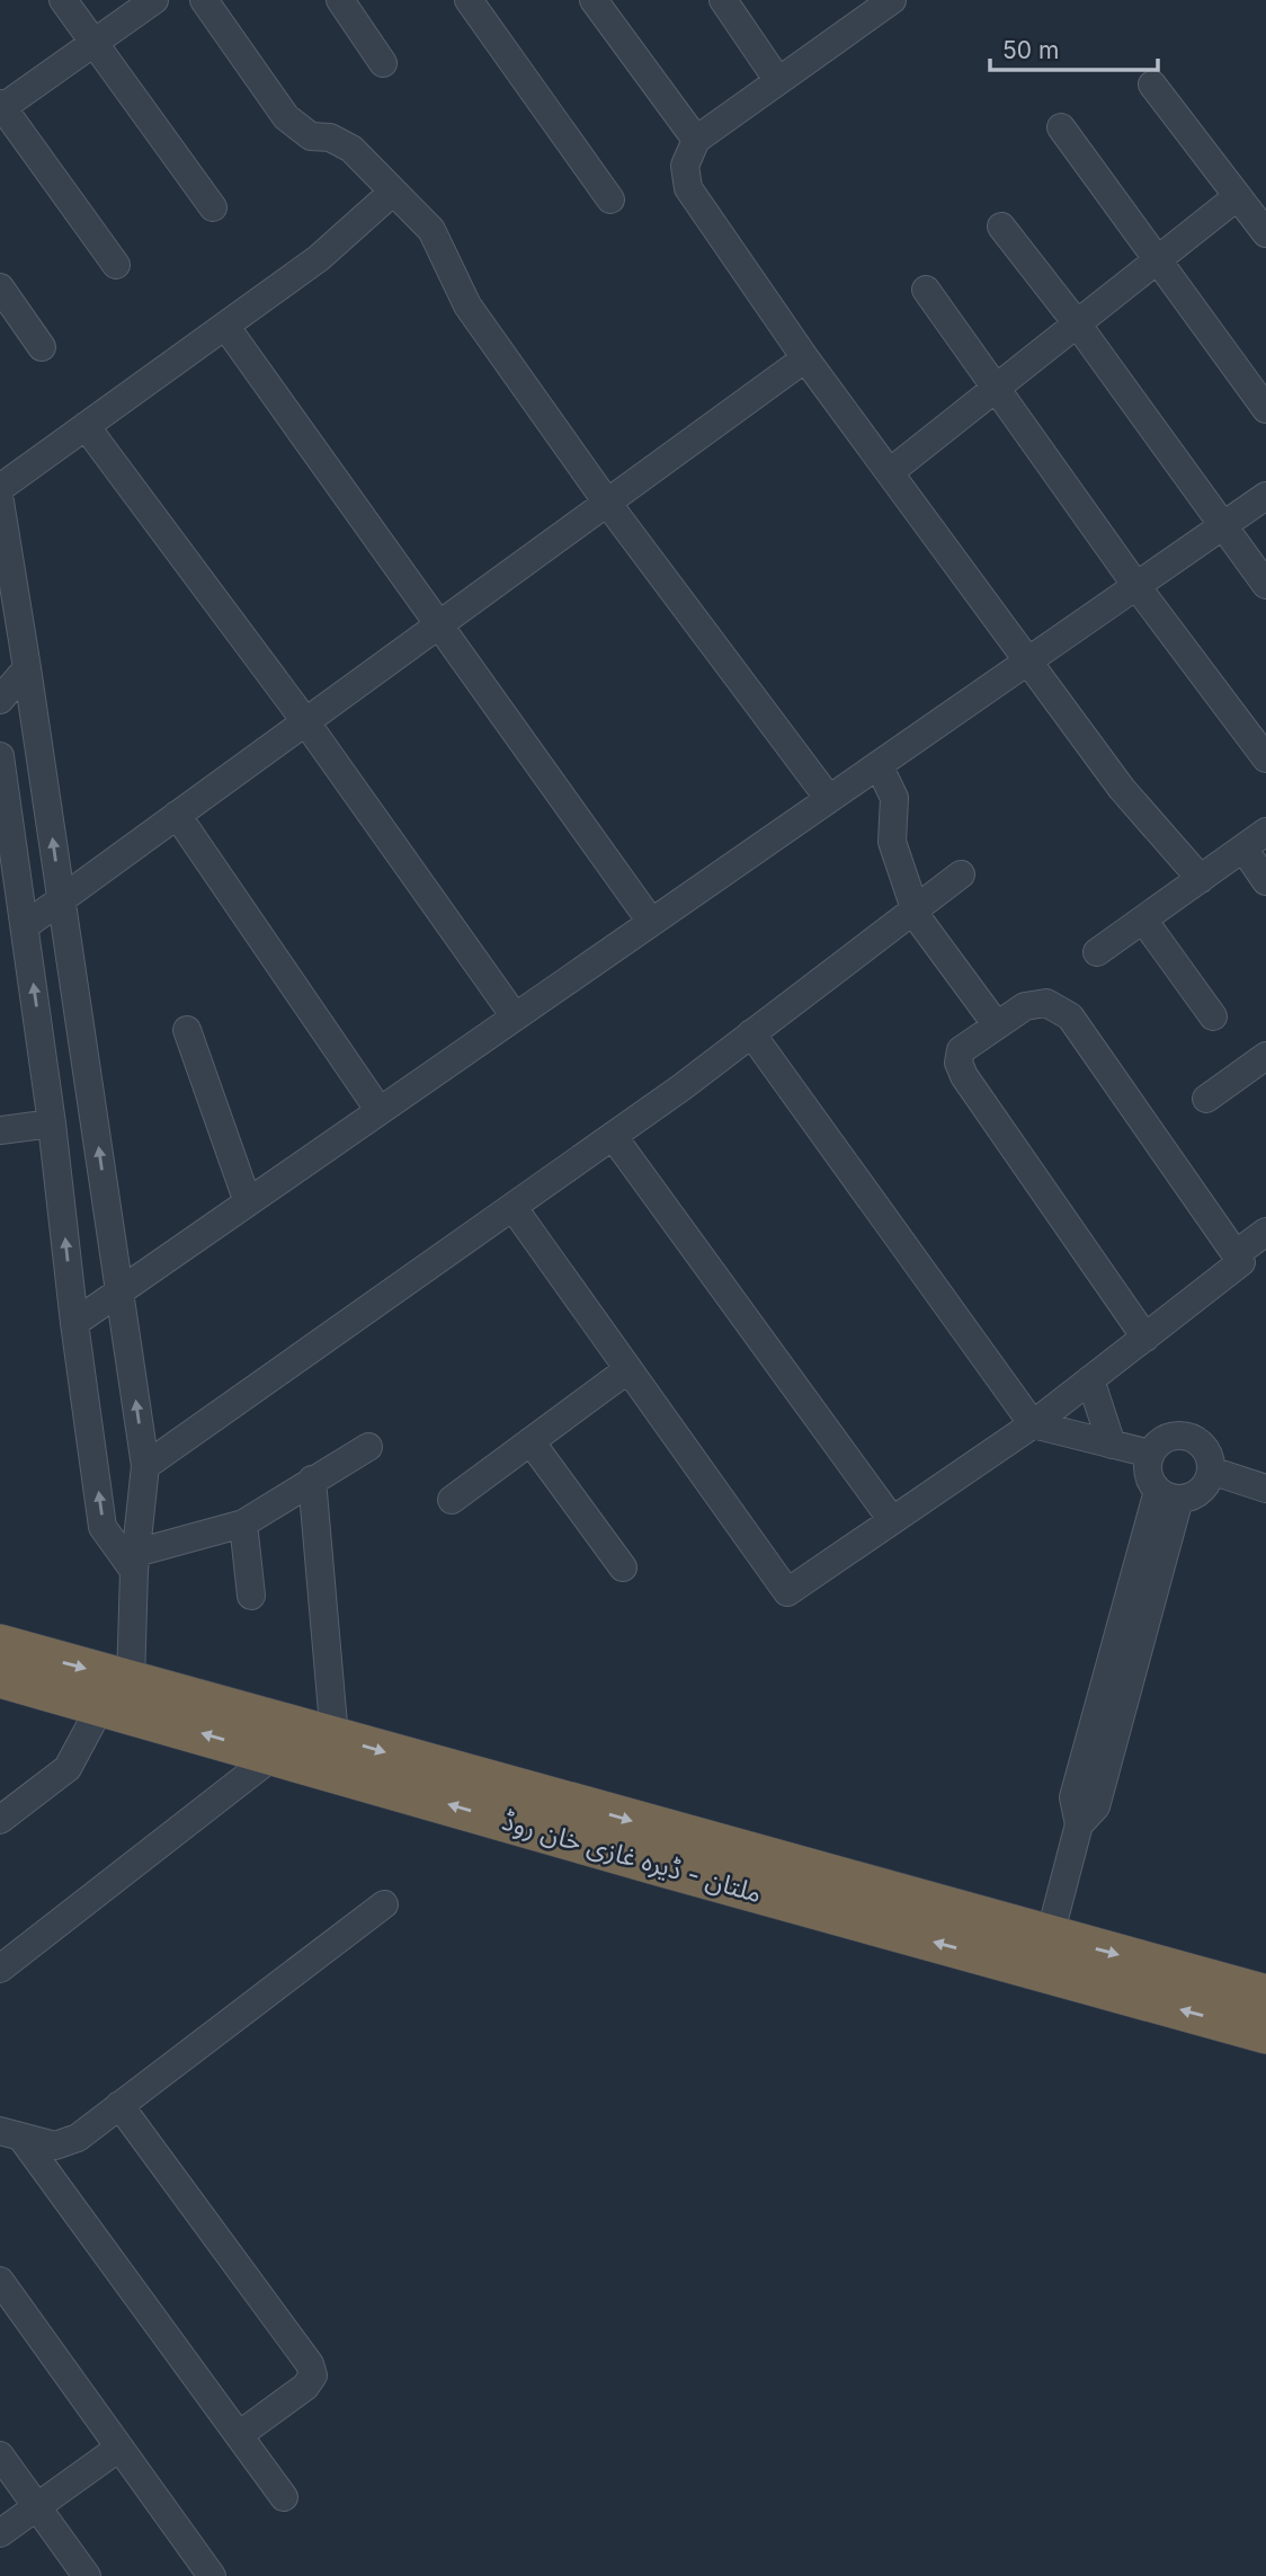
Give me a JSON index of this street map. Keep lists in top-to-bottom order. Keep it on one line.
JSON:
{"streets":{"highway":["ملتان - ڈیرہ غازی خان روڈ"]},"scale_bar":"50 m"}
